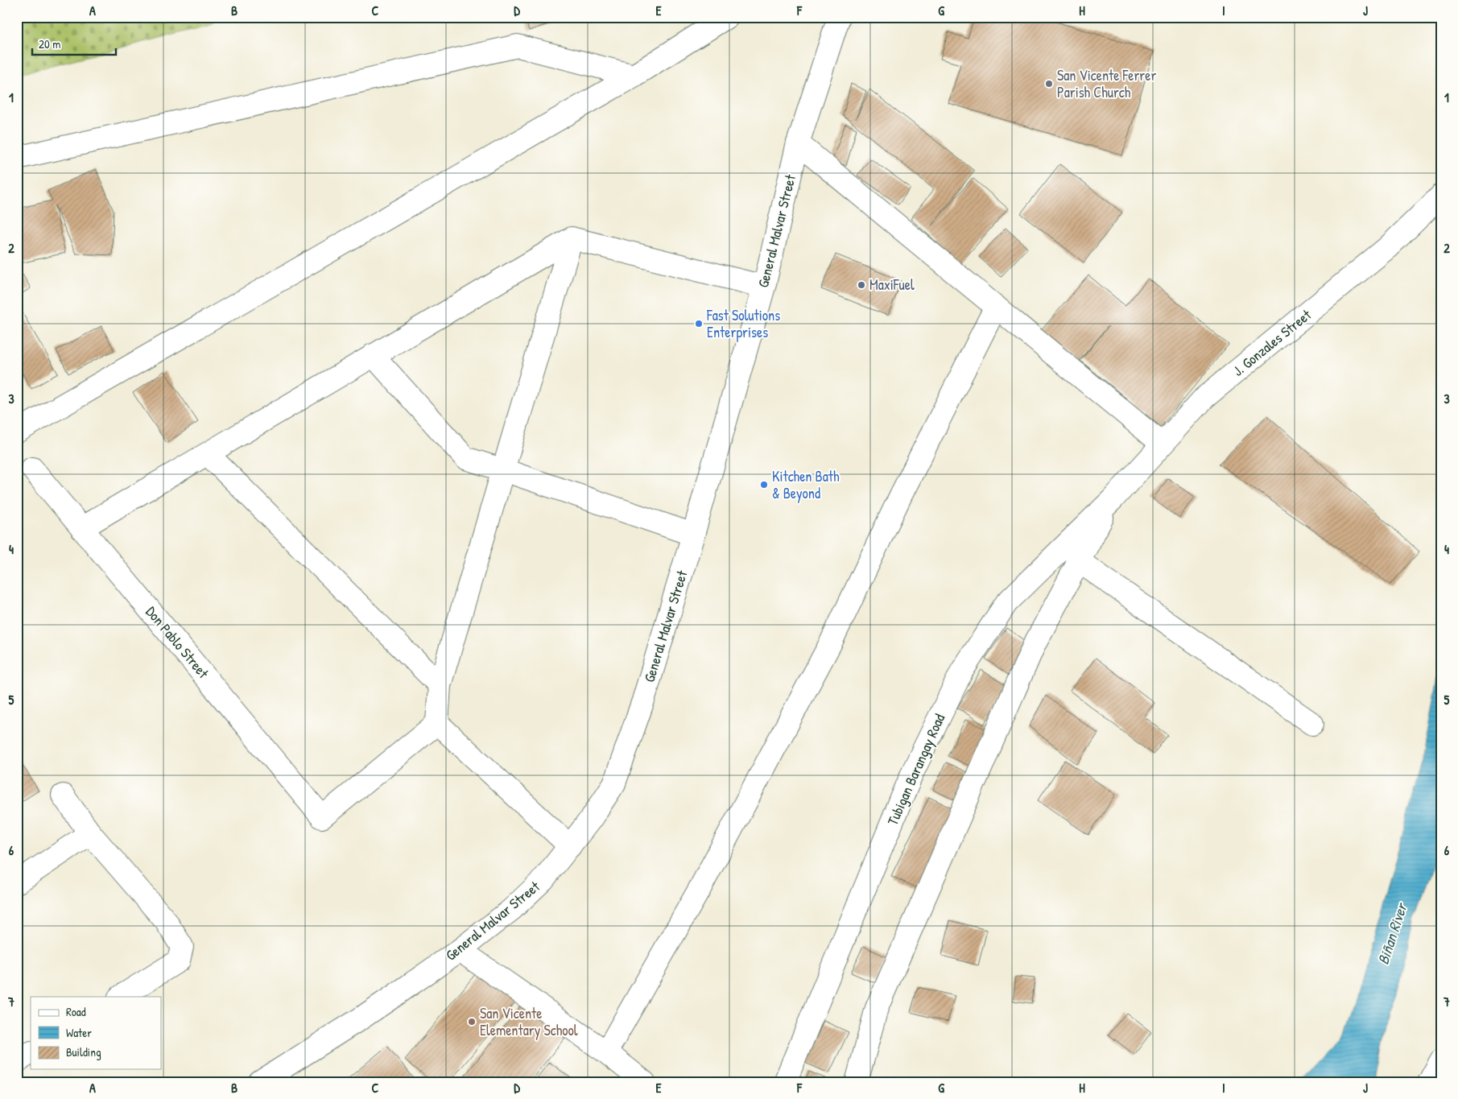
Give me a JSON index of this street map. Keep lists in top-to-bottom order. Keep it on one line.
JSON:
{"streets":{"main road":["General Malvar Street","J. Gonzales Street","Don Pablo Street","Tubigan Barangay Road"]},"crossings":[["J. Gonzales Street","Tubigan Barangay Road"]],"water":["Biñan River"],"places":["San Vicente Ferrer Parish Church","MaxiFuel","Fast Solutions Enterprises","Kitchen Bath & Beyond","San Vicente Elementary School"],"legend":["Road","Water","Building"],"scale_bar":"20 m","grid":{"columns":["A","B","C","D","E","F","G","H","I","J"],"rows":["1","2","3","4","5","6","7"]}}
